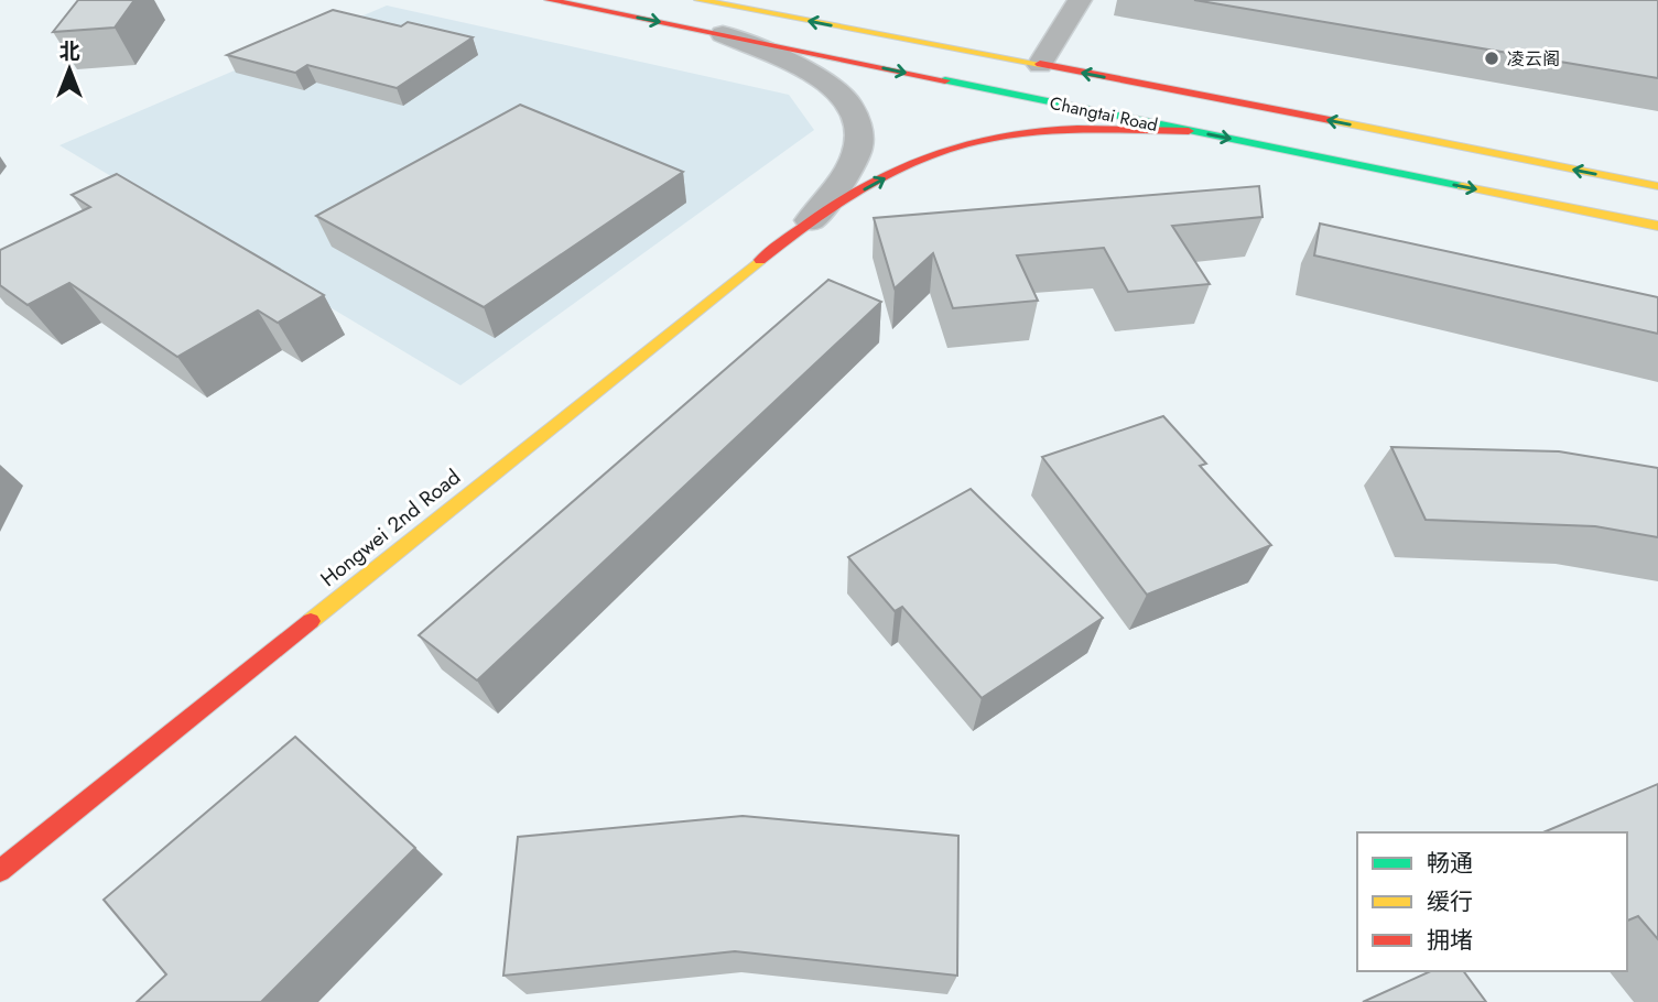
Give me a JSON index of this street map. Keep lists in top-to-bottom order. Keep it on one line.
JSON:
{"streets":{"main road":["Changtai Road","Hongwei 2nd Road"]},"crossings":[["Changtai Road","Hongwei 2nd Road"]],"places":["凌云阁"],"legend":["畅通","缓行","拥堵"],"north":"top"}
